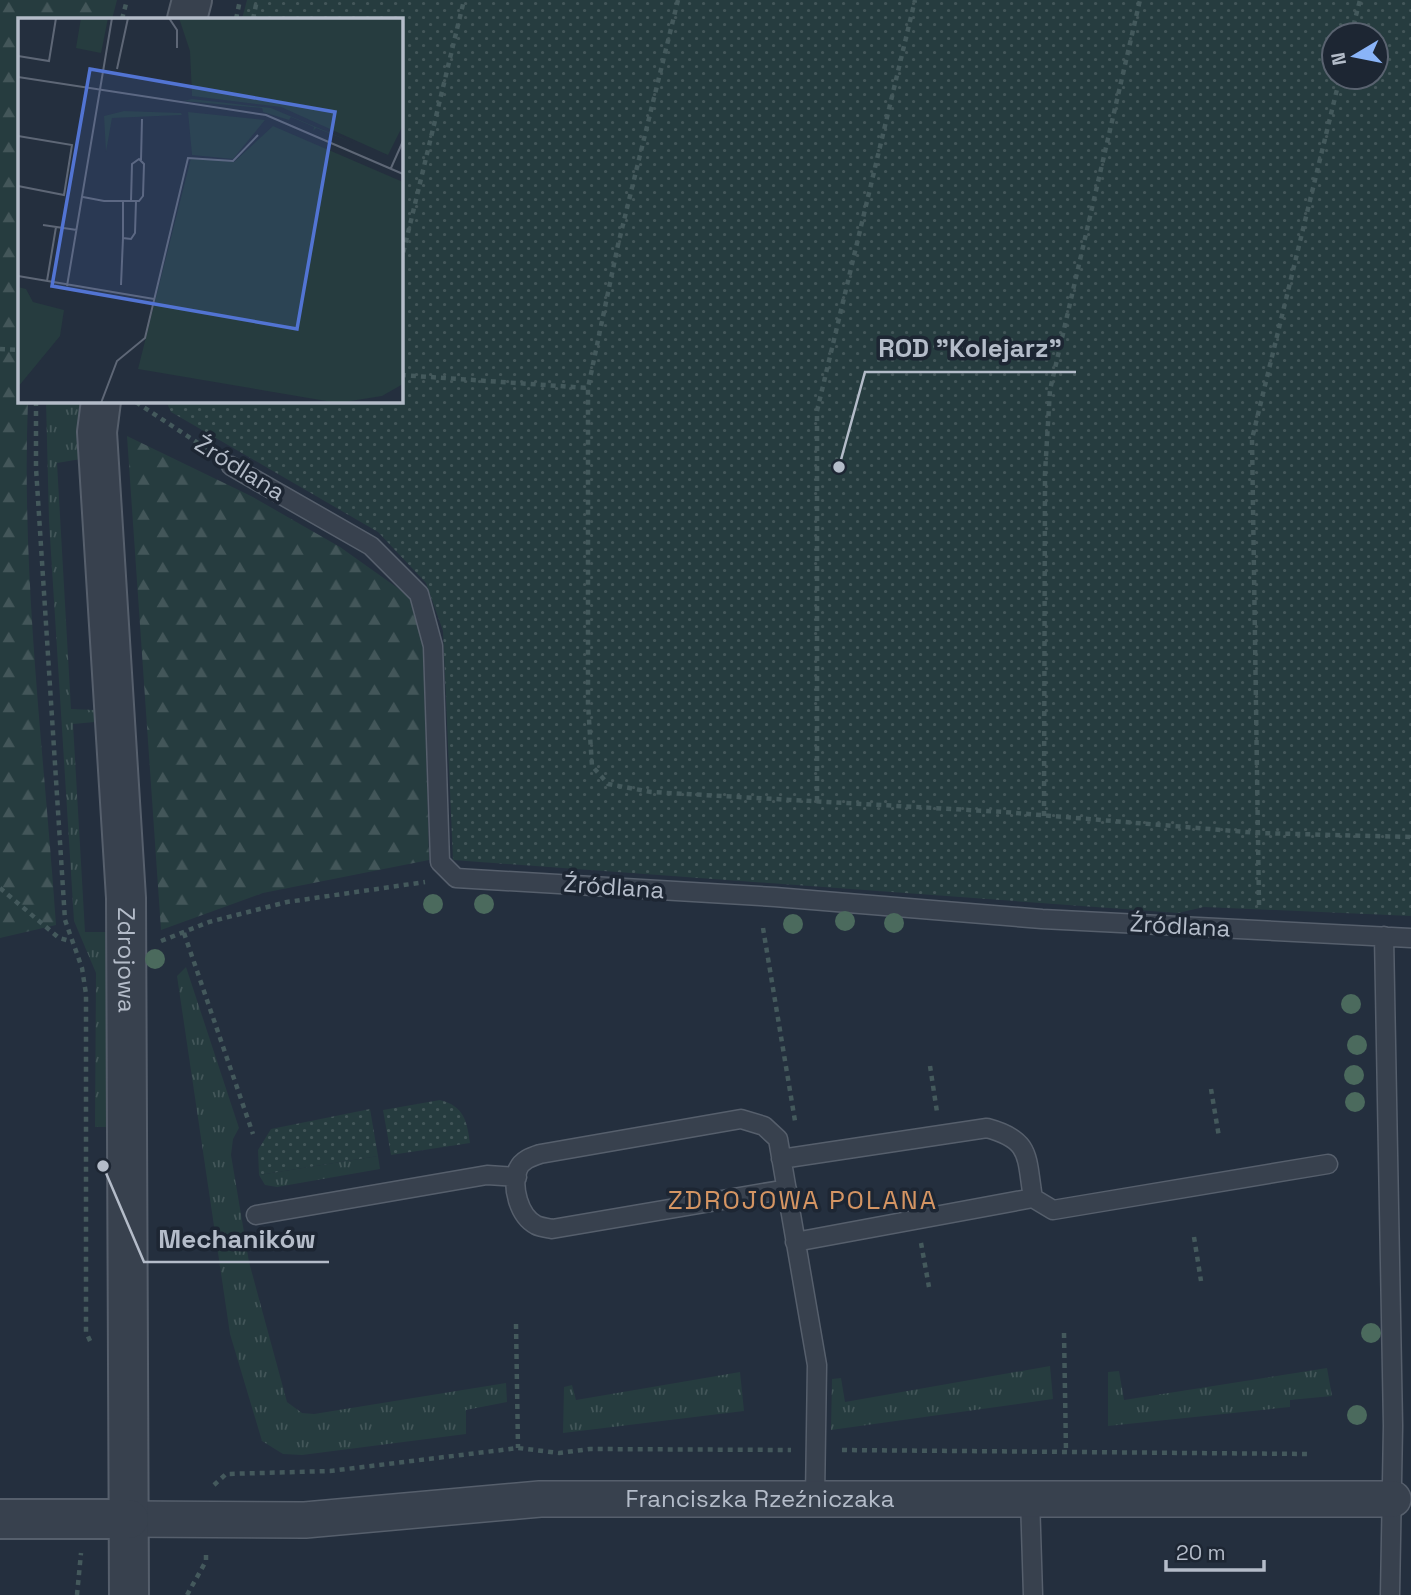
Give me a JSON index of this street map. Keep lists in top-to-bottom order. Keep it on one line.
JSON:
{"streets":{"street":["Zdrojowa","Franciszka Rzeźniczaka"],"lane":["Źródlana"]},"crossings":[["Zdrojowa","Franciszka Rzeźniczaka"]],"districts":["ZDROJOWA POLANA"],"places":["ROD \"Kolejarz\"","Mechaników"],"scale_bar":"20 m","north":"left"}
